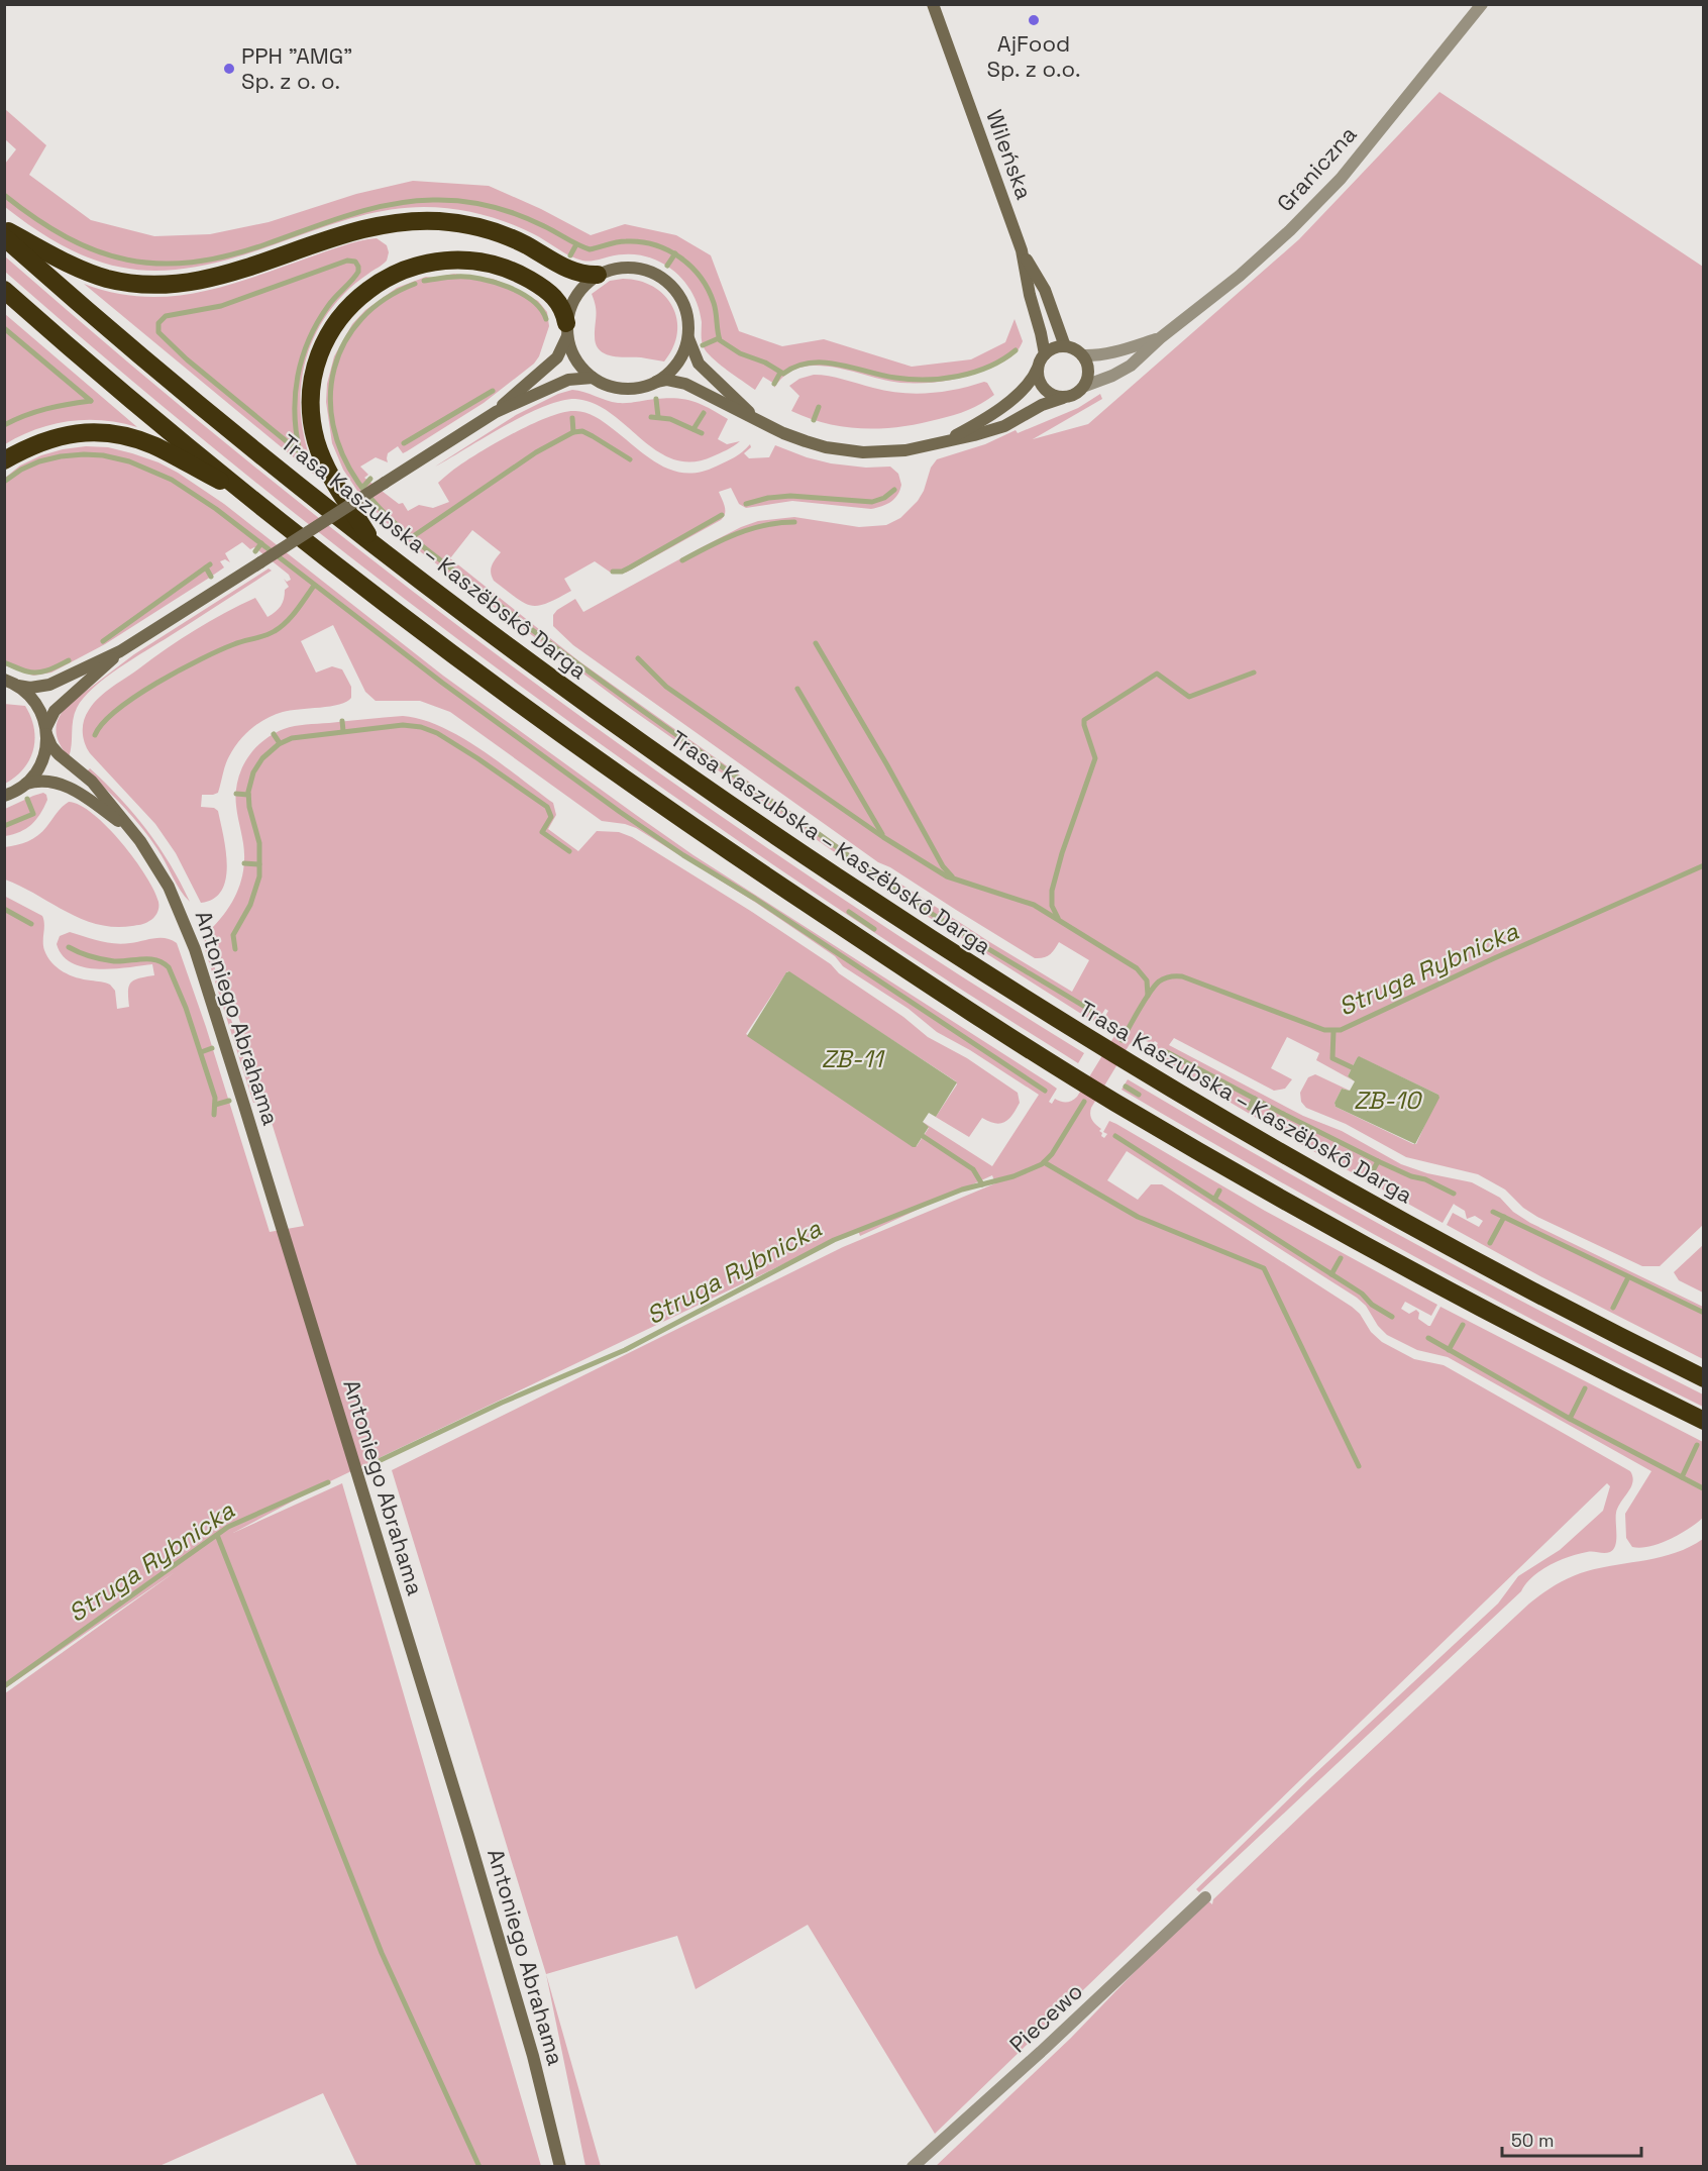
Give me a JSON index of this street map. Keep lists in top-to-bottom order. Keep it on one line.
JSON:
{"streets":{"highway":["Trasa Kaszubska – Kaszëbskô Darga"],"main road":["Wileńska","Antoniego Abrahama"],"street":["Graniczna","Piecewo"]},"crossings":[["Wileńska","Graniczna"]],"water":["Struga Rybnicka","ZB-11","ZB-10"],"places":["AjFood Sp. z o.o.","PPH \"AMG\" Sp. z o. o."],"scale_bar":"50 m"}
